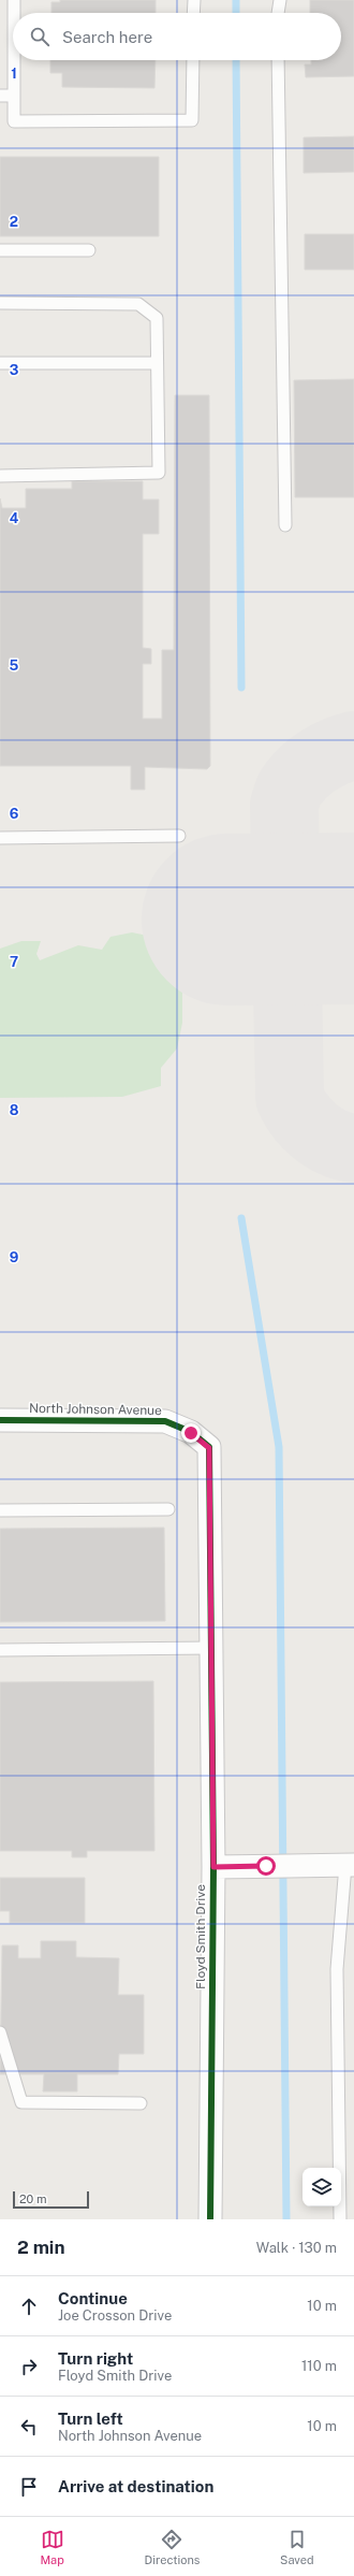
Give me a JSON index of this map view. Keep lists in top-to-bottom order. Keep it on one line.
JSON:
{"streets":{"street":["North Johnson Avenue","Floyd Smith Drive"]},"crossings":[["North Johnson Avenue","Floyd Smith Drive"]],"scale_bar":"20 m","page":{"search":"Search here","scale":"20 m","heading":["2 min","Walk · 130 m"],"list":[["Continue","Joe Crosson Drive","10 m"],["Turn right","Floyd Smith Drive","110 m"],["Turn left","North Johnson Avenue","10 m"],"Arrive at destination"],"nav":["Map","Directions","Saved"]},"grid":{"rows":["1","2","3","4","5","6","7","8","9"]}}
